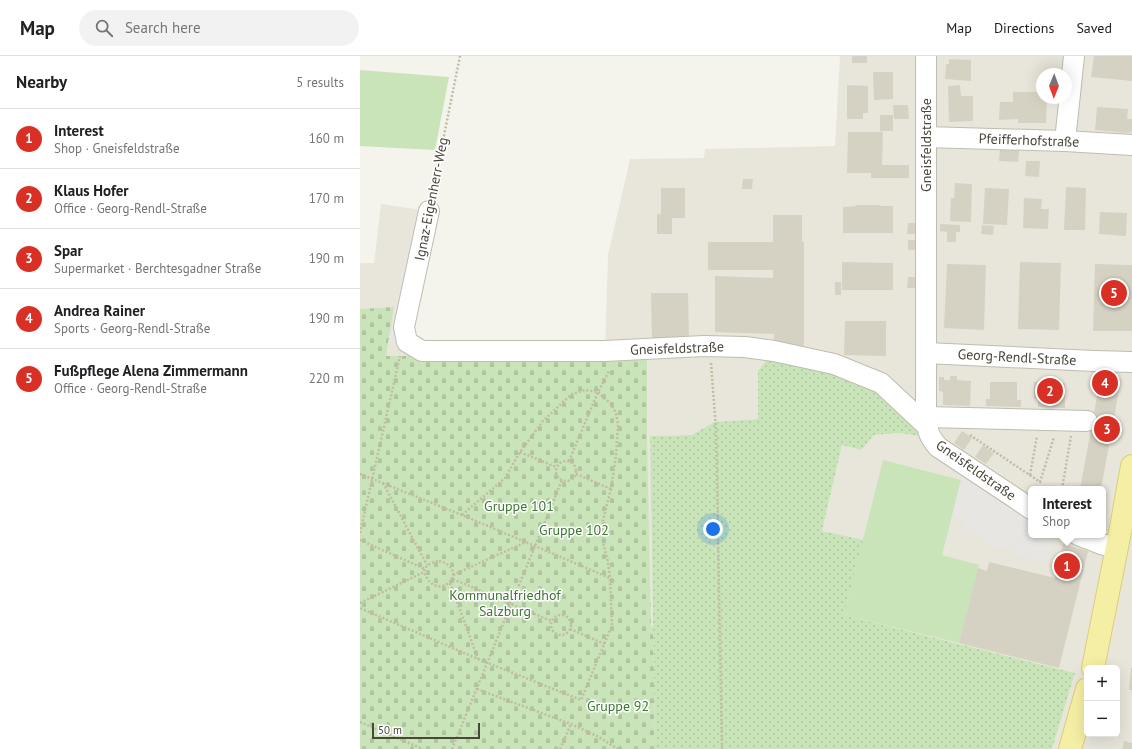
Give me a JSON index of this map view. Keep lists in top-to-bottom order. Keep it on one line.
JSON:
{"streets":{"street":["Pfeifferhofstraße","Gneisfeldstraße","Ignaz-Eigenherr-Weg","Georg-Rendl-Straße"]},"crossings":[["Pfeifferhofstraße","Gneisfeldstraße"],["Gneisfeldstraße","Ignaz-Eigenherr-Weg"],["Gneisfeldstraße","Georg-Rendl-Straße"]],"parks":["Gruppe 101","Gruppe 102","Kommunalfriedhof Salzburg","Gruppe 92"],"scale_bar":"50 m","north":"bottom","page":{"header":"Map","search":"Search here","nav":["Map","Directions","Saved"],"heading":["Nearby","5 results"],"list":[{"mark":"1","name":"Interest","note":"Shop · Gneisfeldstraße","value":"160 m"},{"mark":"2","name":"Klaus Hofer","note":"Office · Georg-Rendl-Straße","value":"170 m"},{"mark":"3","name":"Spar","note":"Supermarket · Berchtesgadner Straße","value":"190 m"},{"mark":"4","name":"Andrea Rainer","note":"Sports · Georg-Rendl-Straße","value":"190 m"},{"mark":"5","name":"Fußpflege Alena Zimmermann","note":"Office · Georg-Rendl-Straße","value":"220 m"}],"pins":["5","4","2","3","1"],"popup":["Interest","Shop"],"map_buttons":["+","−"],"scale":"50 m"}}
